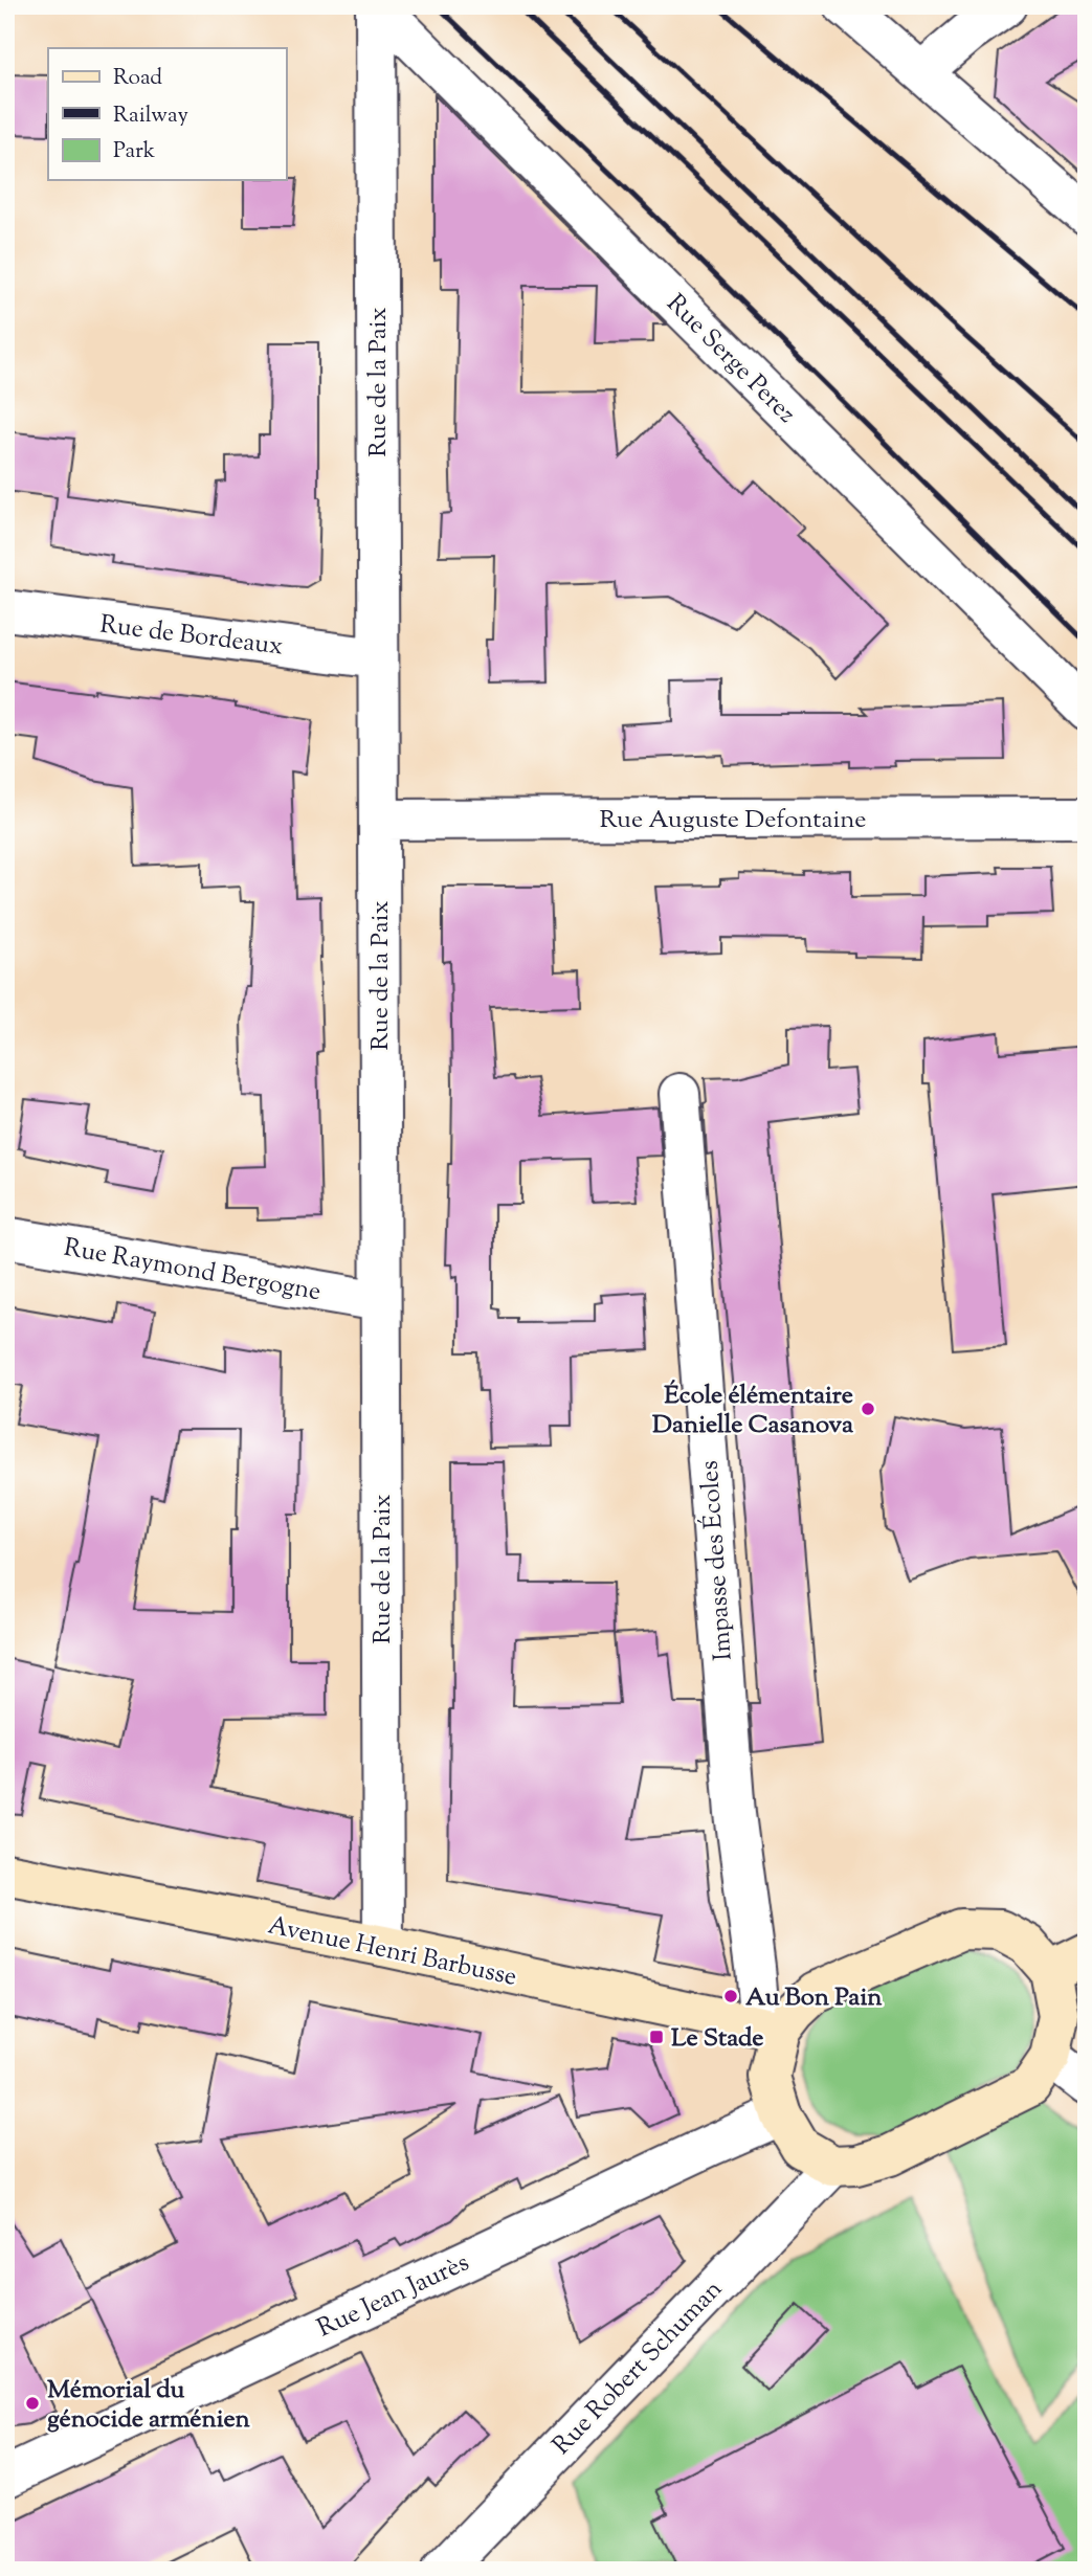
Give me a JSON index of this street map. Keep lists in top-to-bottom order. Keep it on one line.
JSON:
{"streets":{"street":["Rue Serge Perez","Rue de la Paix","Rue de Bordeaux","Rue Auguste Defontaine","Rue Raymond Bergogne","Impasse des Écoles","Avenue Henri Barbusse","Rue Jean Jaurès","Rue Robert Schuman"]},"crossings":[["Rue Serge Perez","Rue de la Paix"],["Rue de la Paix","Rue de Bordeaux"],["Rue de la Paix","Rue Auguste Defontaine"],["Rue de la Paix","Rue Raymond Bergogne"],["Rue de la Paix","Avenue Henri Barbusse"],["Impasse des Écoles","Avenue Henri Barbusse"],["Impasse des Écoles","Rue Jean Jaurès"],["Impasse des Écoles","Rue Robert Schuman"],["Avenue Henri Barbusse","Rue Jean Jaurès"],["Avenue Henri Barbusse","Rue Robert Schuman"],["Rue Jean Jaurès","Rue Robert Schuman"]],"places":{"other":["École élémentaire Danielle Casanova","Au Bon Pain","Mémorial du génocide arménien"],"transit":["Le Stade"]},"legend":["Road","Railway","Park"]}
